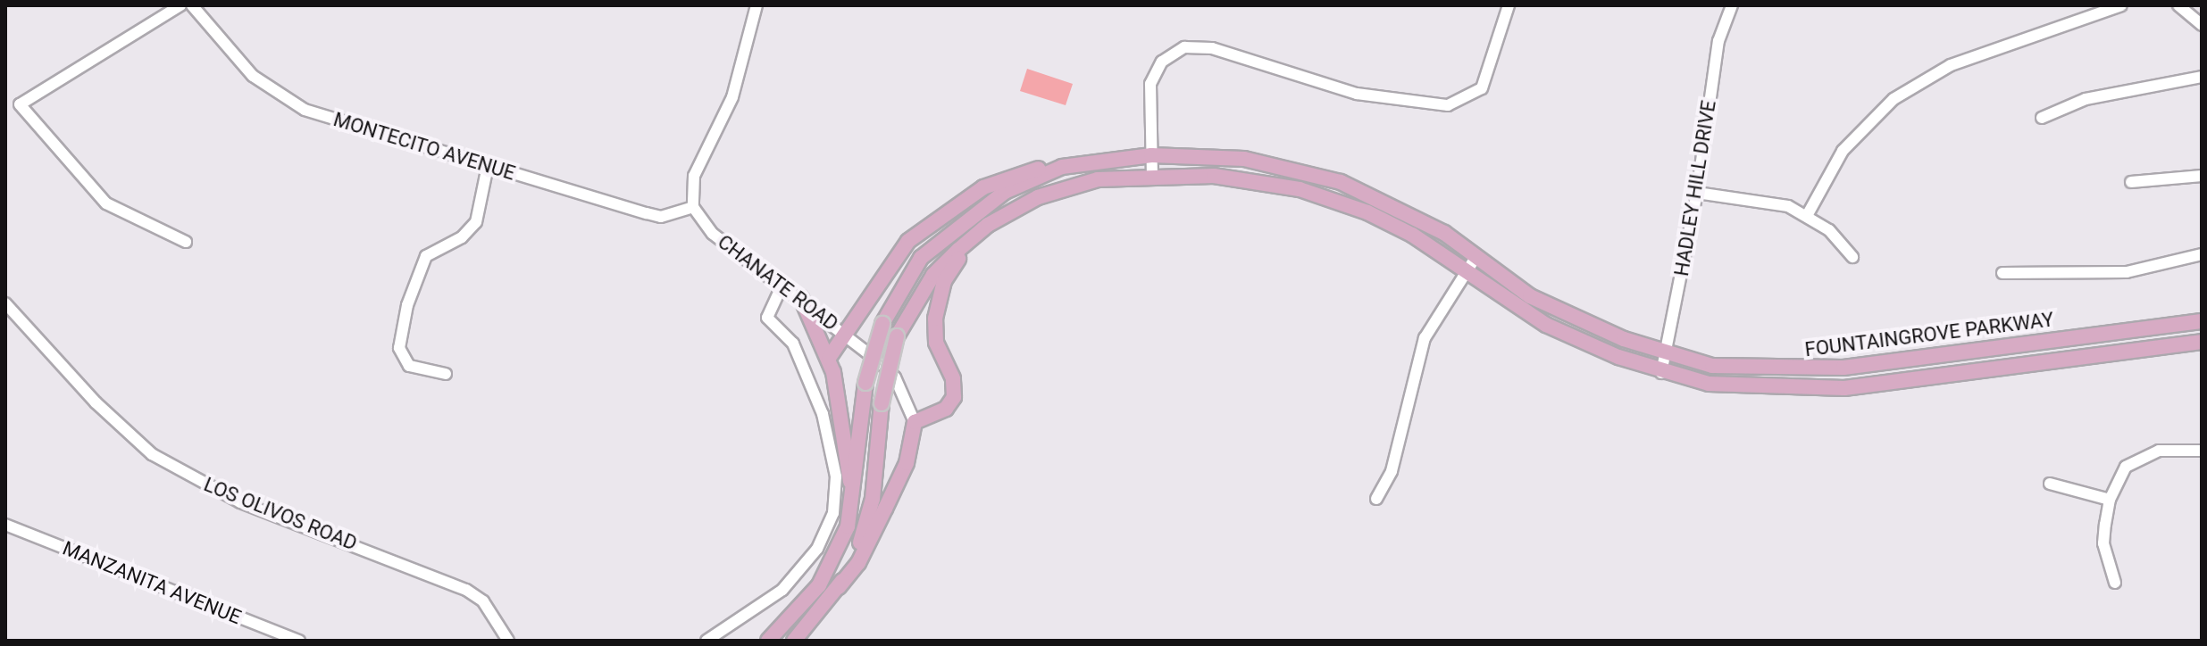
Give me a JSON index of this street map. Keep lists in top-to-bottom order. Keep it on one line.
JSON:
{"streets":{"main road":["FOUNTAINGROVE PARKWAY"],"street":["MONTECITO AVENUE","HADLEY HILL DRIVE","CHANATE ROAD","LOS OLIVOS ROAD","MANZANITA AVENUE"]},"crossings":[["MONTECITO AVENUE","CHANATE ROAD"],["HADLEY HILL DRIVE","FOUNTAINGROVE PARKWAY"]]}
